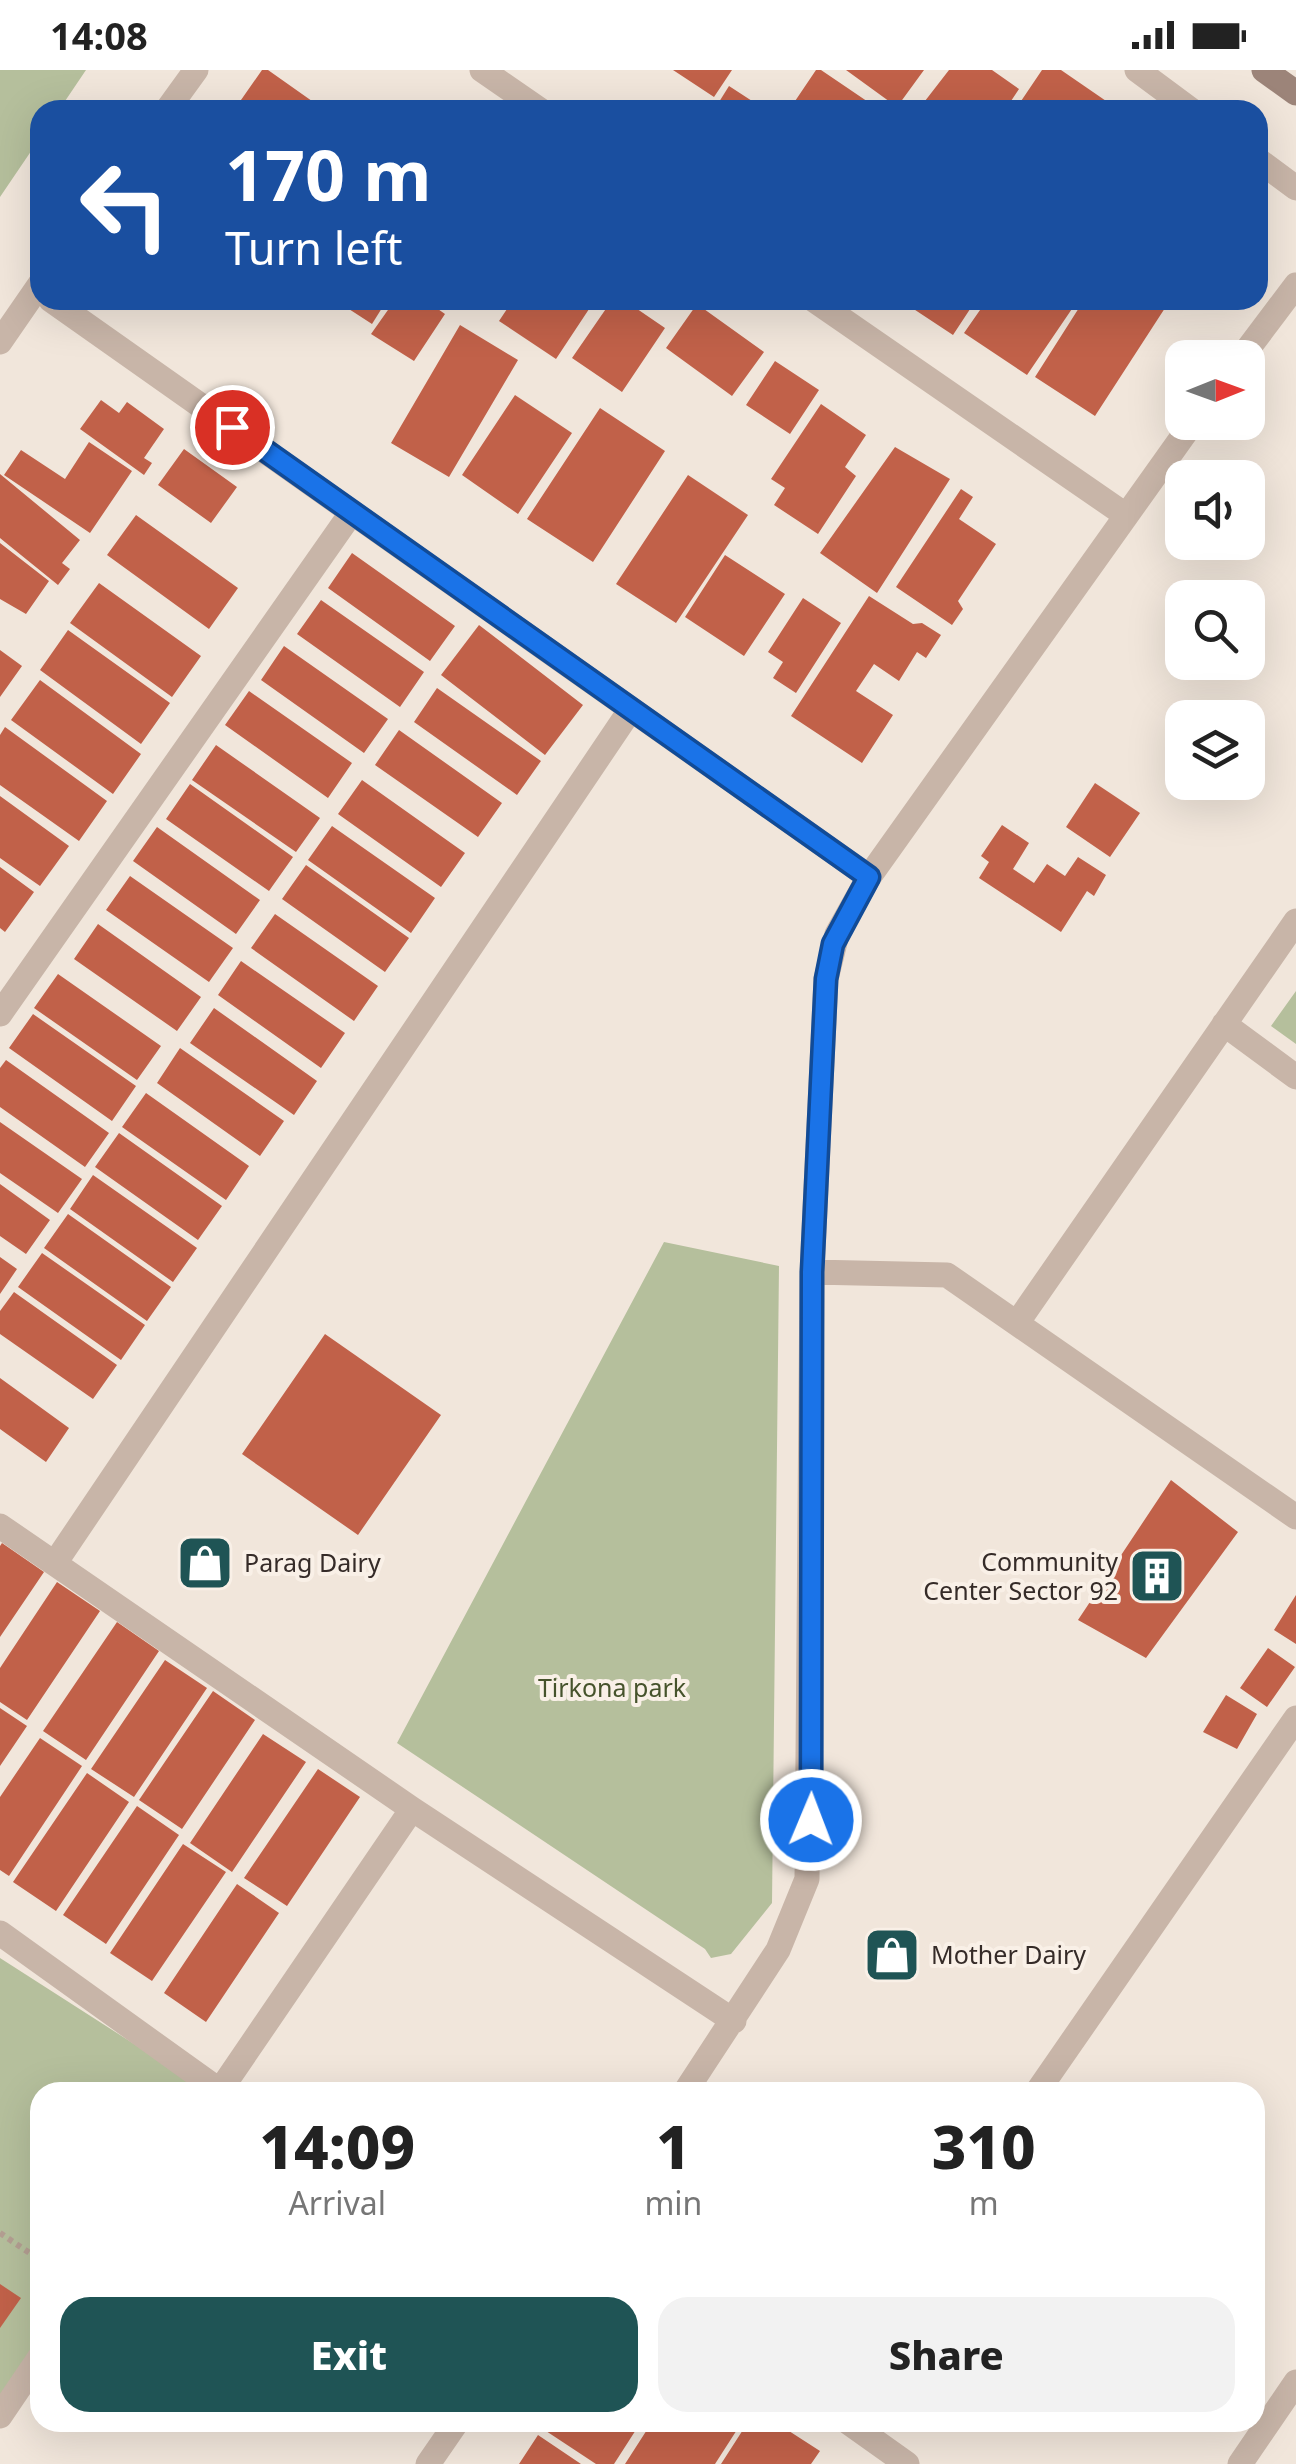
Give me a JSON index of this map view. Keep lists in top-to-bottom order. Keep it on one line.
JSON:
{"parks":["Tirkona park"],"places":{"shop":["Parag Dairy","Mother Dairy"],"building":["Community Center Sector 92"]},"north":"right","page":{"status":"14:08","turn":["170 m","Turn left"],"eta":["14:09","Arrival","1","min","310","m"],"buttons":["Exit","Share"]}}
